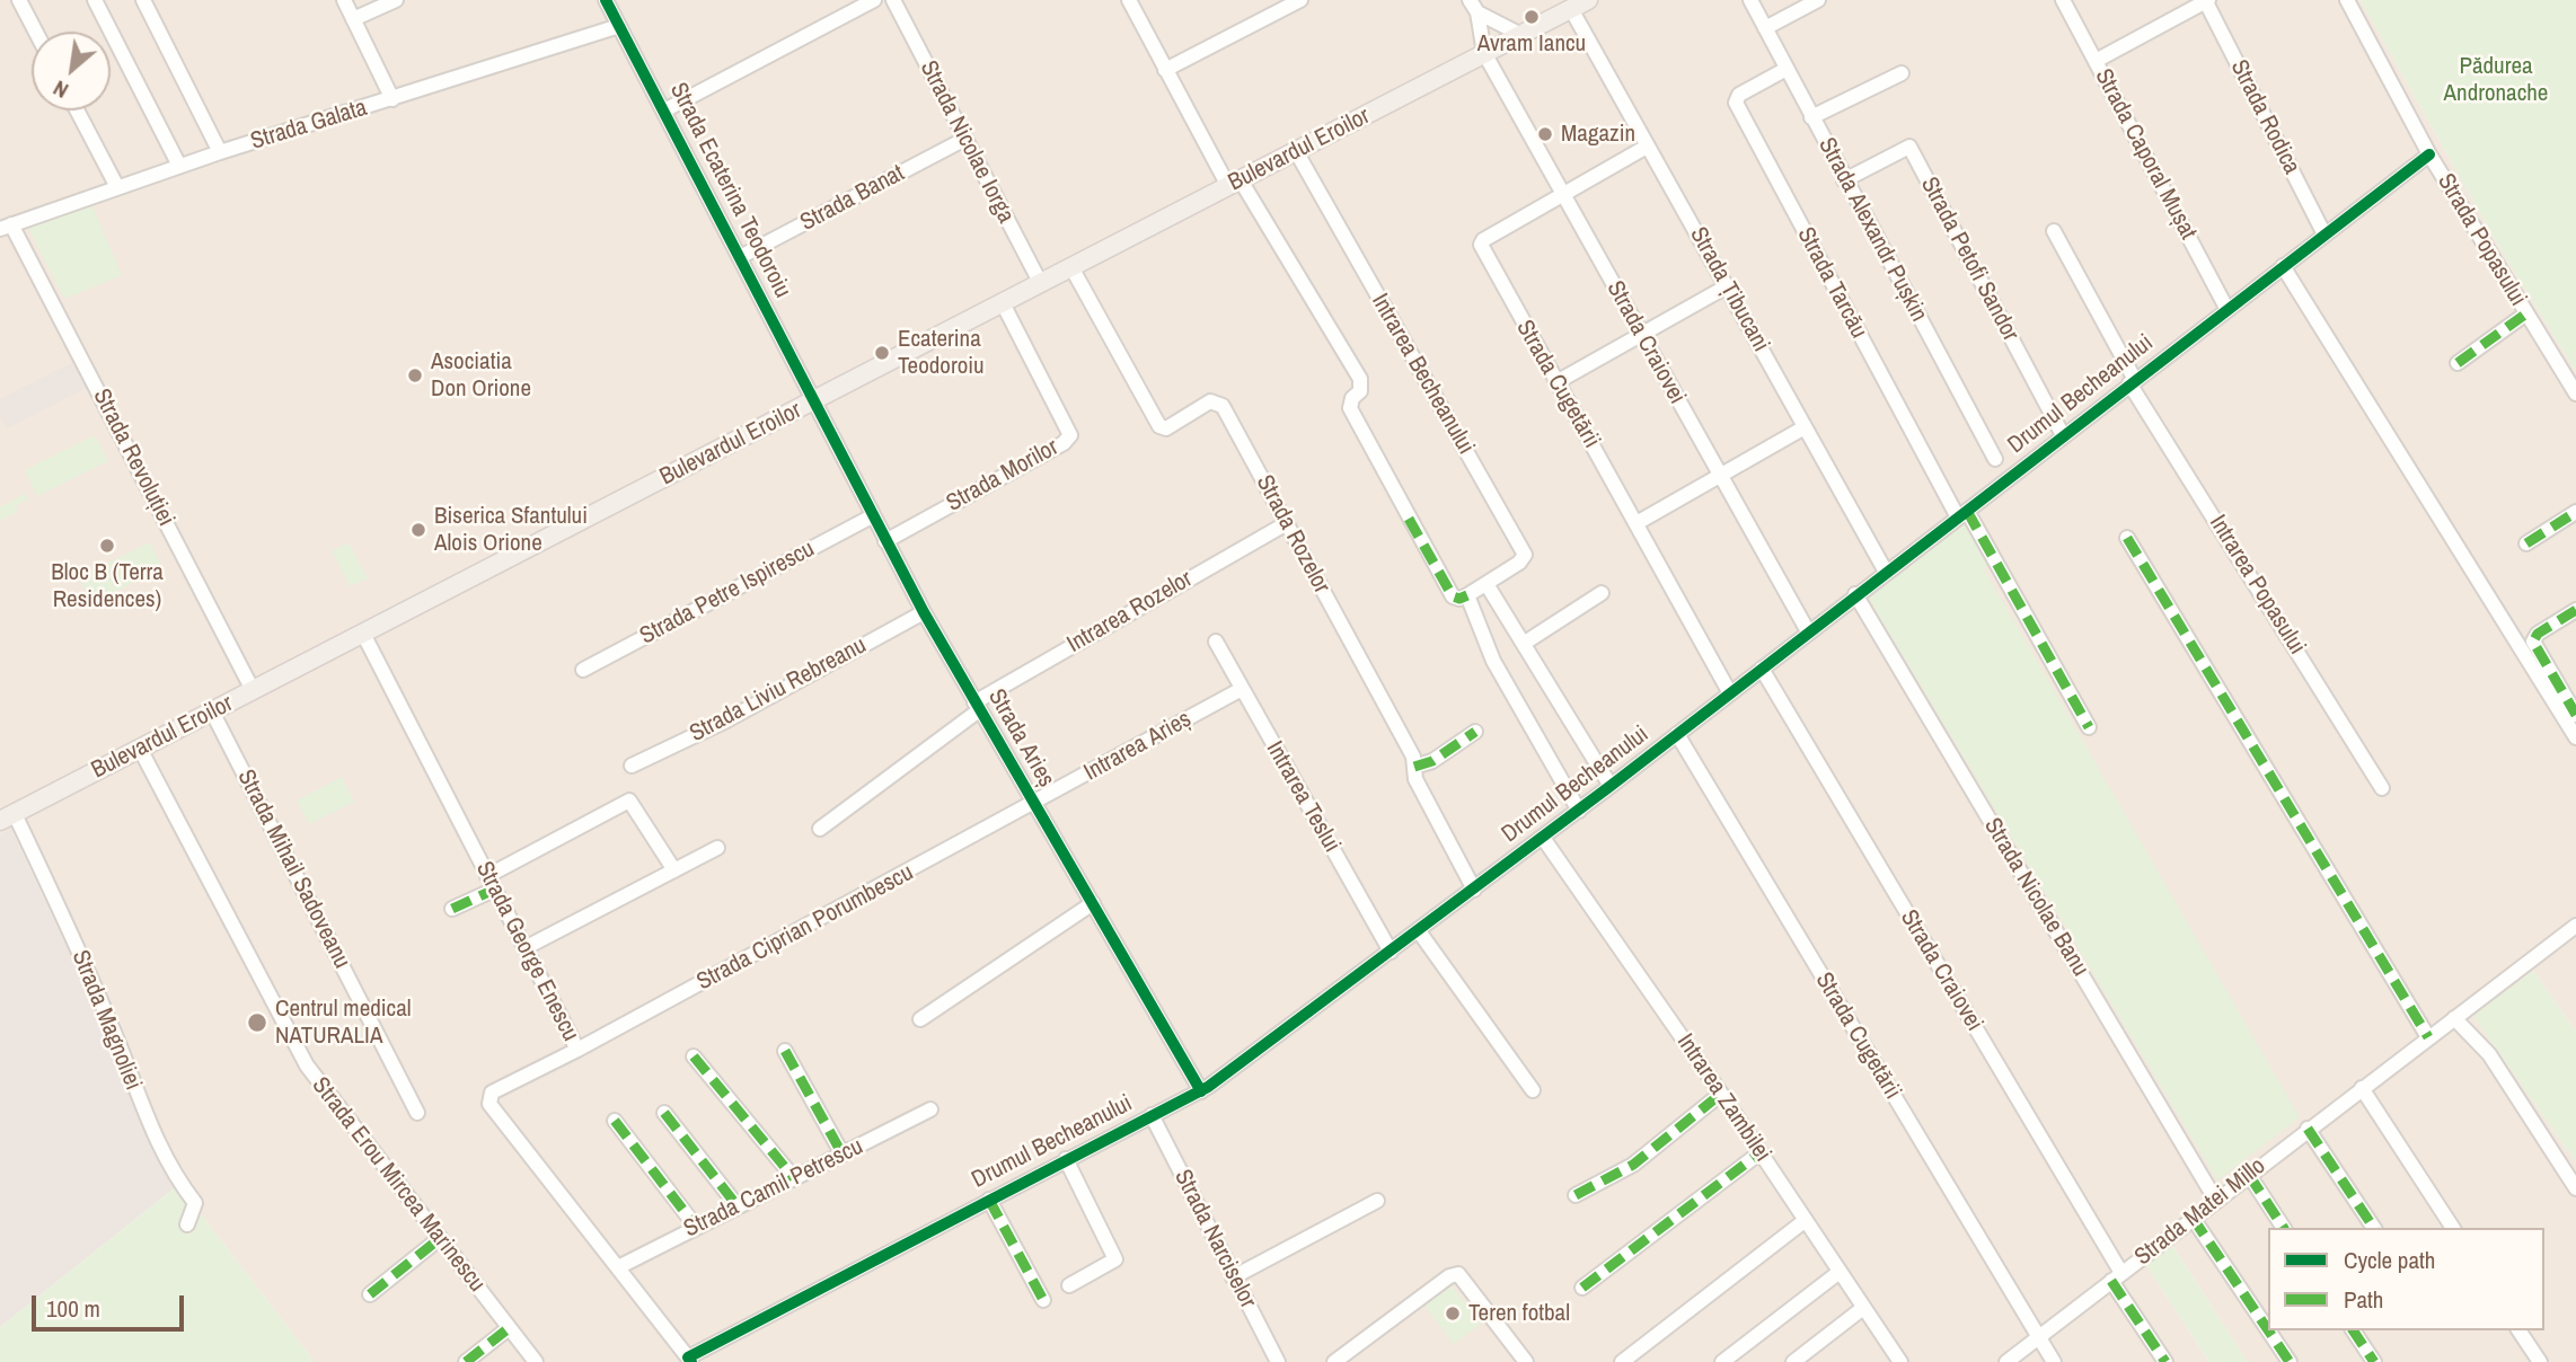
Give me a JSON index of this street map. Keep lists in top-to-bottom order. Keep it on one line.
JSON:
{"streets":{"main road":["Bulevardul Eroilor"],"street":["Strada Rodica","Strada Galata","Strada Nicolae Iorga","Strada Caporal Mușat","Strada Ecaterina Teodoroiu","Strada Banat","Strada Alexandr Pușkin","Strada Popasului","Strada Petofi Sandor","Strada Tarcău","Strada Țibucani","Strada Craiovei","Intrarea Becheanului","Strada Cugetării","Drumul Becheanului","Strada Revoluției","Strada Morilor","Strada Rozelor","Intrarea Popasului","Strada Petre Ispirescu","Intrarea Rozelor","Strada Liviu Rebreanu","Strada Arieș","Intrarea Arieș","Intrarea Teslui","Strada Mihail Sadoveanu","Strada Nicolae Banu","Strada Ciprian Porumbescu","Strada George Enescu","Strada Magnoliei","Intrarea Zambilei","Strada Erou Mircea Marinescu","Strada Camil Petrescu","Strada Matei Millo","Strada Narciselor"]},"crossings":[["Strada Rodica","Drumul Becheanului"],["Strada Galata","Strada Ecaterina Teodoroiu"],["Strada Galata","Strada Revoluției"],["Strada Nicolae Iorga","Bulevardul Eroilor"],["Strada Nicolae Iorga","Strada Banat"],["Bulevardul Eroilor","Strada Ecaterina Teodoroiu"],["Bulevardul Eroilor","Strada Țibucani"],["Bulevardul Eroilor","Strada Craiovei"],["Bulevardul Eroilor","Intrarea Becheanului"],["Bulevardul Eroilor","Strada Revoluției"],["Bulevardul Eroilor","Strada Morilor"],["Bulevardul Eroilor","Strada Rozelor"],["Bulevardul Eroilor","Strada Arieș"],["Bulevardul Eroilor","Strada Mihail Sadoveanu"],["Bulevardul Eroilor","Strada George Enescu"],["Bulevardul Eroilor","Strada Magnoliei"],["Bulevardul Eroilor","Strada Erou Mircea Marinescu"],["Strada Caporal Mușat","Drumul Becheanului"],["Strada Ecaterina Teodoroiu","Strada Banat"],["Strada Ecaterina Teodoroiu","Strada Arieș"],["Strada Alexandr Pușkin","Strada Petofi Sandor"],["Strada Alexandr Pușkin","Strada Tarcău"],["Strada Popasului","Drumul Becheanului"],["Strada Petofi Sandor","Drumul Becheanului"],["Strada Tarcău","Drumul Becheanului"],["Strada Țibucani","Strada Cugetării"],["Strada Țibucani","Drumul Becheanului"],["Strada Craiovei","Strada Cugetării"],["Strada Craiovei","Drumul Becheanului"],["Strada Craiovei","Strada Matei Millo"],["Strada Cugetării","Drumul Becheanului"],["Strada Cugetării","Strada Matei Millo"],["Drumul Becheanului","Strada Rozelor"],["Drumul Becheanului","Intrarea Popasului"],["Drumul Becheanului","Strada Arieș"],["Drumul Becheanului","Intrarea Teslui"],["Drumul Becheanului","Strada Nicolae Banu"],["Drumul Becheanului","Strada George Enescu"],["Drumul Becheanului","Intrarea Zambilei"],["Drumul Becheanului","Strada Narciselor"],["Strada Morilor","Strada Arieș"],["Strada Rozelor","Intrarea Rozelor"],["Strada Petre Ispirescu","Strada Arieș"],["Intrarea Rozelor","Strada Arieș"],["Strada Liviu Rebreanu","Strada Arieș"],["Strada Arieș","Intrarea Arieș"],["Strada Arieș","Strada Ciprian Porumbescu"],["Intrarea Arieș","Intrarea Teslui"],["Intrarea Arieș","Strada Ciprian Porumbescu"],["Strada Nicolae Banu","Strada Matei Millo"],["Strada Ciprian Porumbescu","Strada George Enescu"],["Strada George Enescu","Strada Camil Petrescu"]],"parks":["Pădurea Andronache"],"places":["Avram Iancu","Magazin","Ecaterina Teodoroiu","Asociatia Don Orione","Biserica Sfantului Alois Orione","Bloc B (Terra Residences)","Centrul medical NATURALIA","Teren fotbal"],"legend":["Cycle path","Path"],"scale_bar":"100 m","north":"bottom left"}
